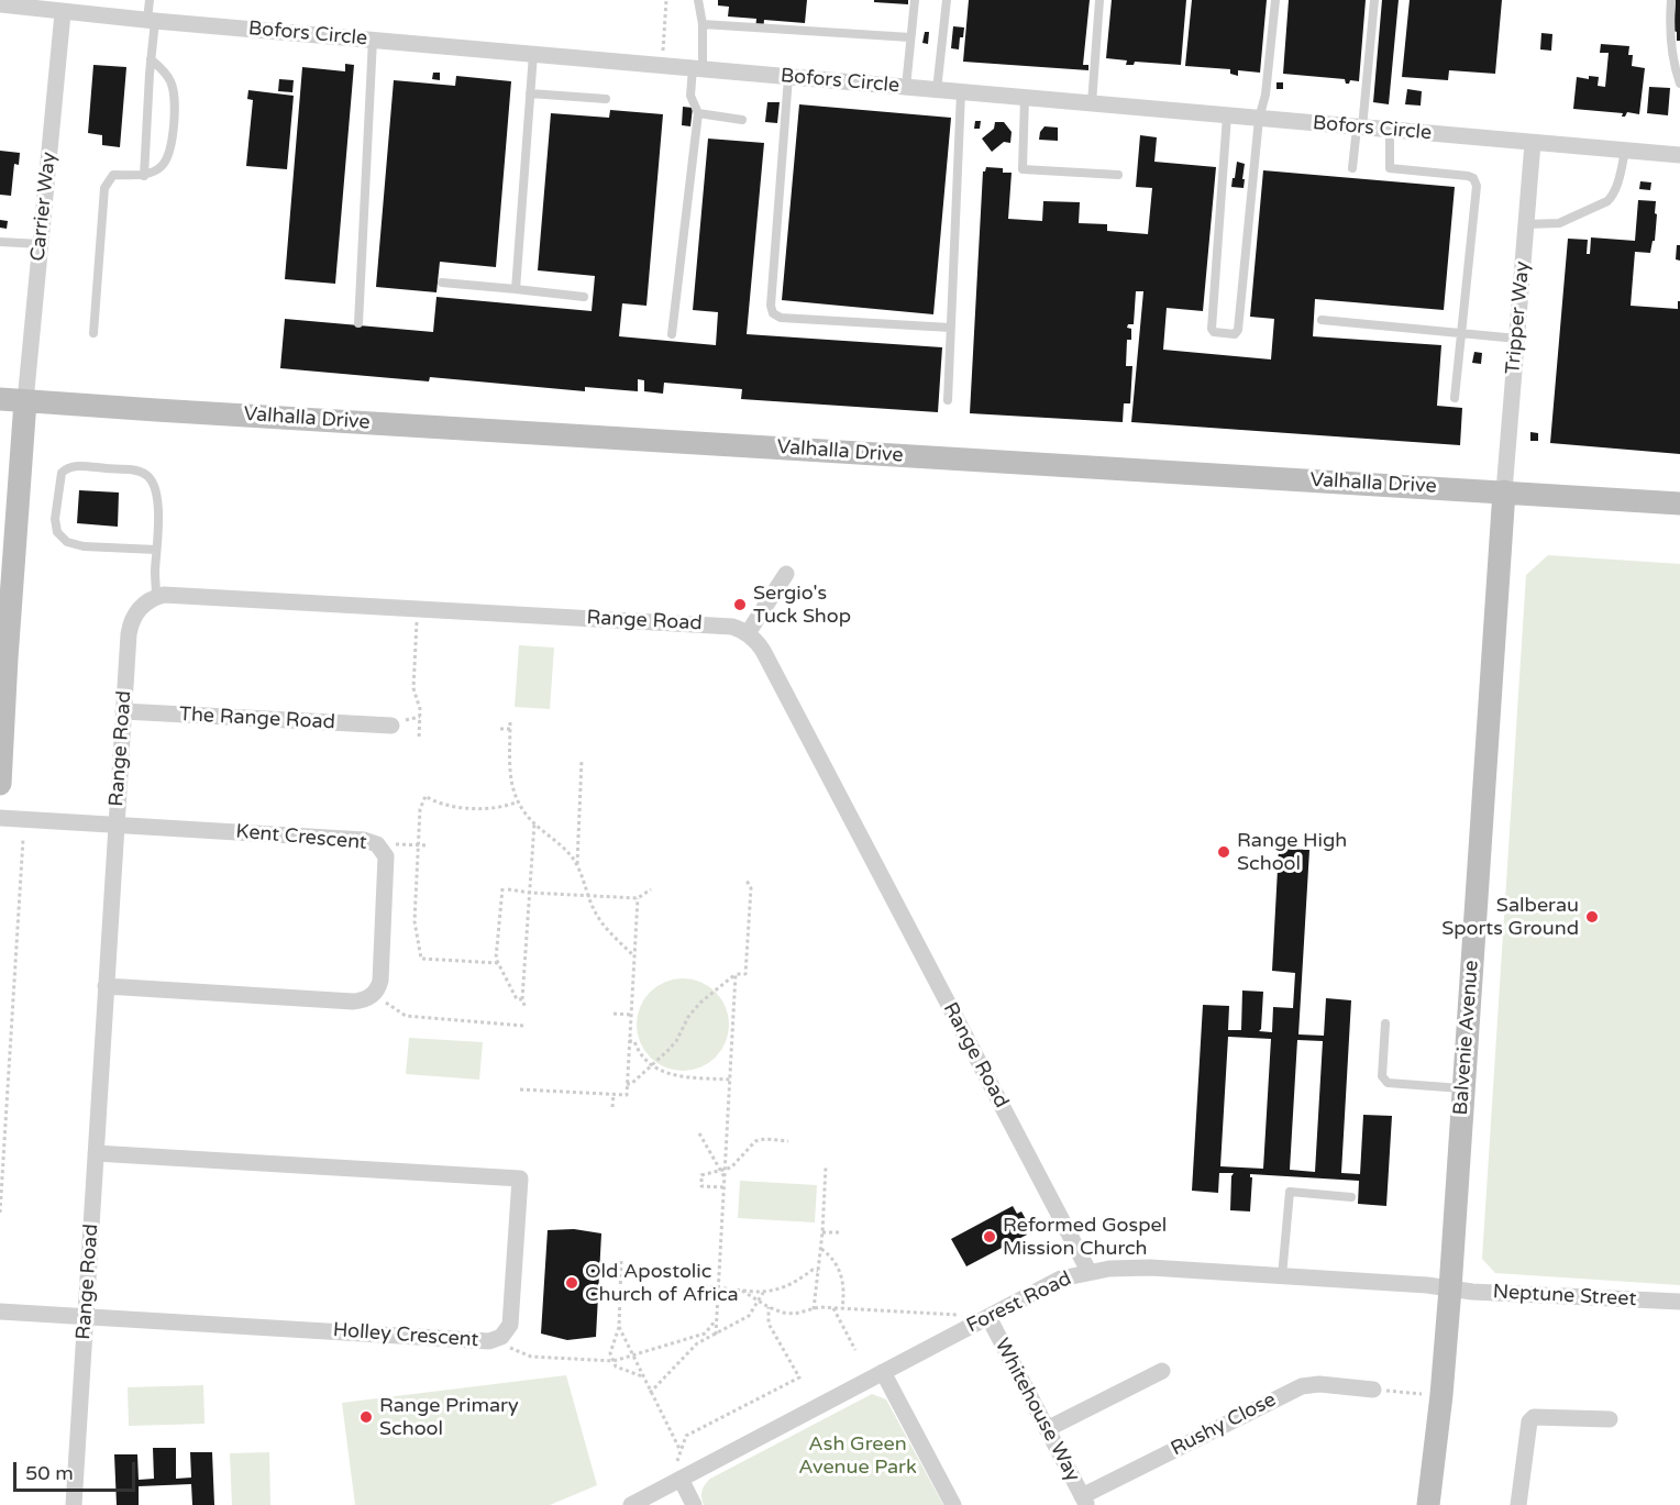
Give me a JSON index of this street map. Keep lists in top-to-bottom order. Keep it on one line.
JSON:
{"streets":{"main road":["Valhalla Drive","Balvenie Avenue"],"street":["Bofors Circle","Carrier Way","Tripper Way","Range Road","The Range Road","Kent Crescent","Neptune Street","Forest Road","Holley Crescent","Whitehouse Way","Rushy Close"]},"crossings":[["Bofors Circle","Carrier Way"],["Bofors Circle","Tripper Way"],["Carrier Way","Valhalla Drive"],["Tripper Way","Valhalla Drive"],["Tripper Way","Balvenie Avenue"],["Valhalla Drive","Balvenie Avenue"],["Range Road","The Range Road"],["Range Road","Kent Crescent"],["Range Road","Forest Road"],["Range Road","Holley Crescent"],["Balvenie Avenue","Neptune Street"],["Balvenie Avenue","Forest Road"],["Neptune Street","Forest Road"],["Forest Road","Whitehouse Way"],["Whitehouse Way","Rushy Close"]],"parks":["Ash Green Avenue Park"],"places":["Sergio's Tuck Shop","Range High School","Salberau Sports Ground","Reformed Gospel Mission Church","Old Apostolic Church of Africa","Range Primary School"],"scale_bar":"50 m"}
